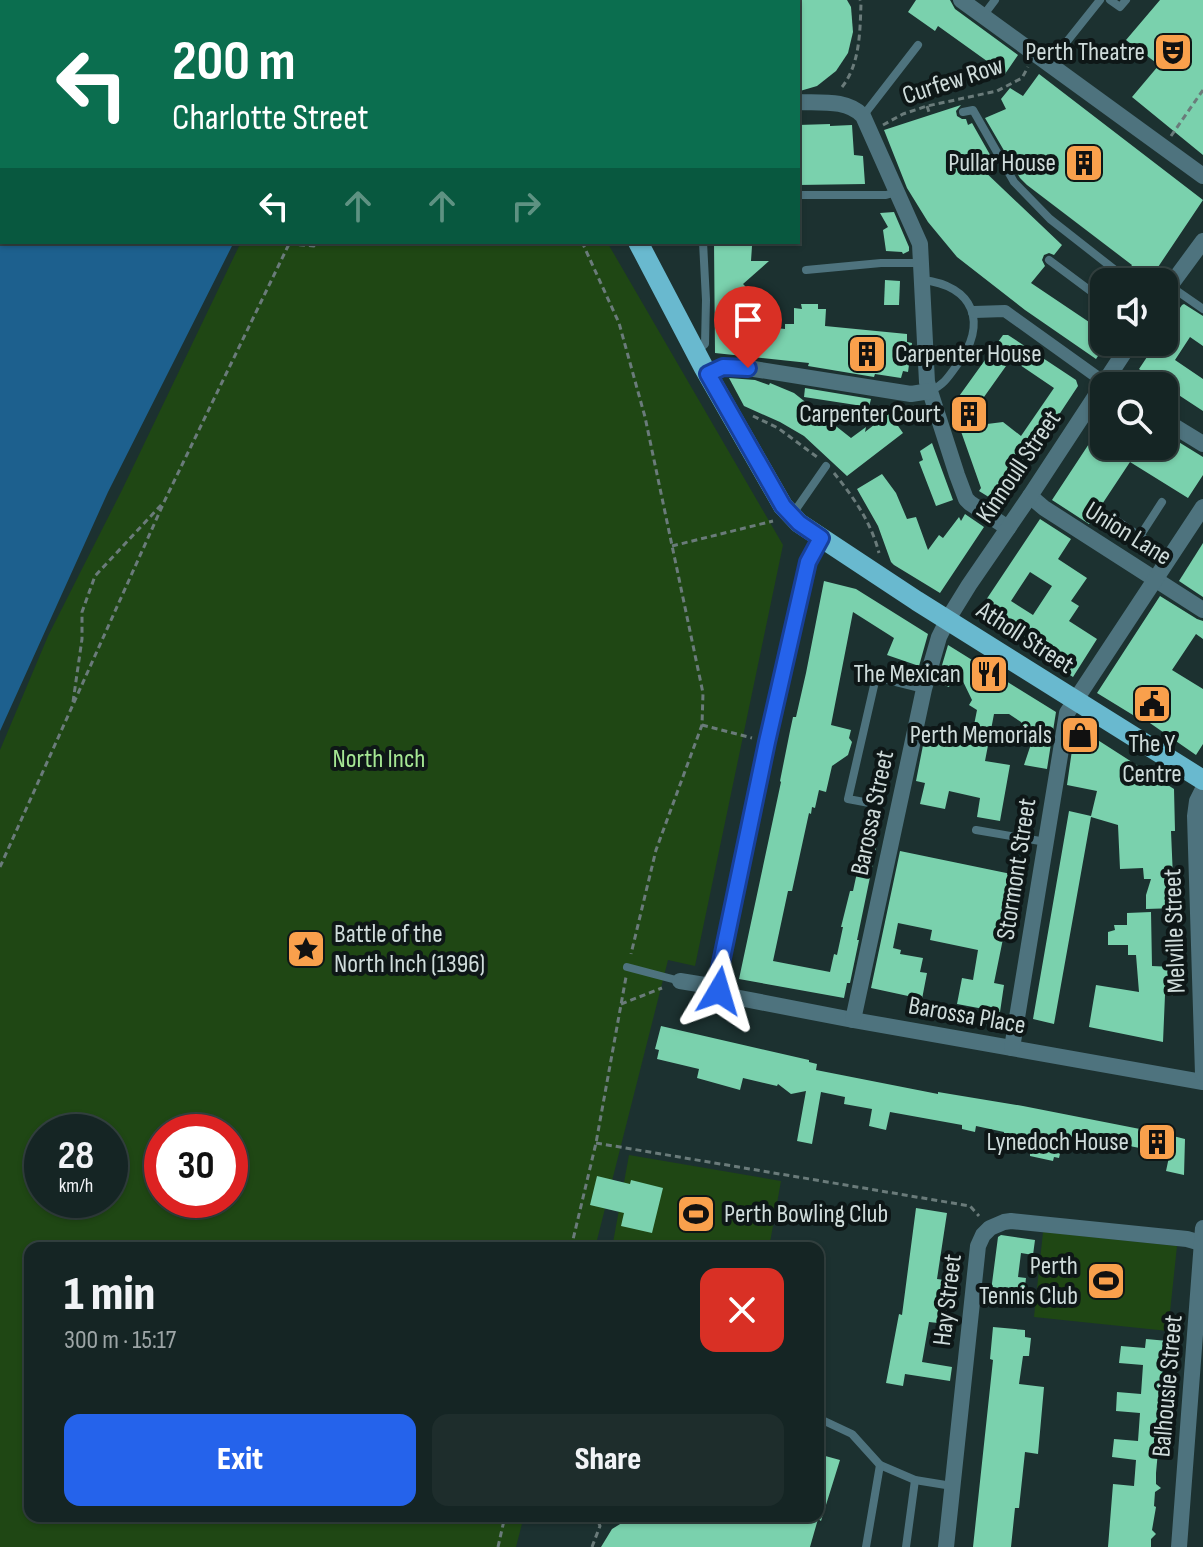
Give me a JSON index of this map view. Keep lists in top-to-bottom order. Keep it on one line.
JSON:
{"streets":{"main road":["Atholl Street"],"street":["Kinnoull Street","Union Lane","Barossa Street","Stormont Street","Melville Street","Barossa Place","Hay Street","Balhousie Street"],"path":["Curfew Row"]},"crossings":[["Kinnoull Street","Union Lane"],["Kinnoull Street","Atholl Street"],["Kinnoull Street","Barossa Street"],["Union Lane","Stormont Street"],["Atholl Street","Barossa Street"],["Atholl Street","Stormont Street"],["Barossa Street","Barossa Place"],["Stormont Street","Barossa Place"],["Hay Street","Balhousie Street"]],"parks":["North Inch"],"places":{"theatre":["Perth Theatre"],"building":["Pullar House","Carpenter House","Carpenter Court","Lynedoch House"],"restaurant":["The Mexican"],"public building":["The Y Centre"],"shop":["Perth Memorials"],"place":["Battle of the North Inch (1396)"],"sports":["Perth Bowling Club","Perth Tennis Club"]},"page":{"turn":["200 m","Charlotte Street"],"speed":"28 km/h","limit":"30","heading":["1 min","300 m · 15:17"],"buttons":["Exit","Share"]}}
